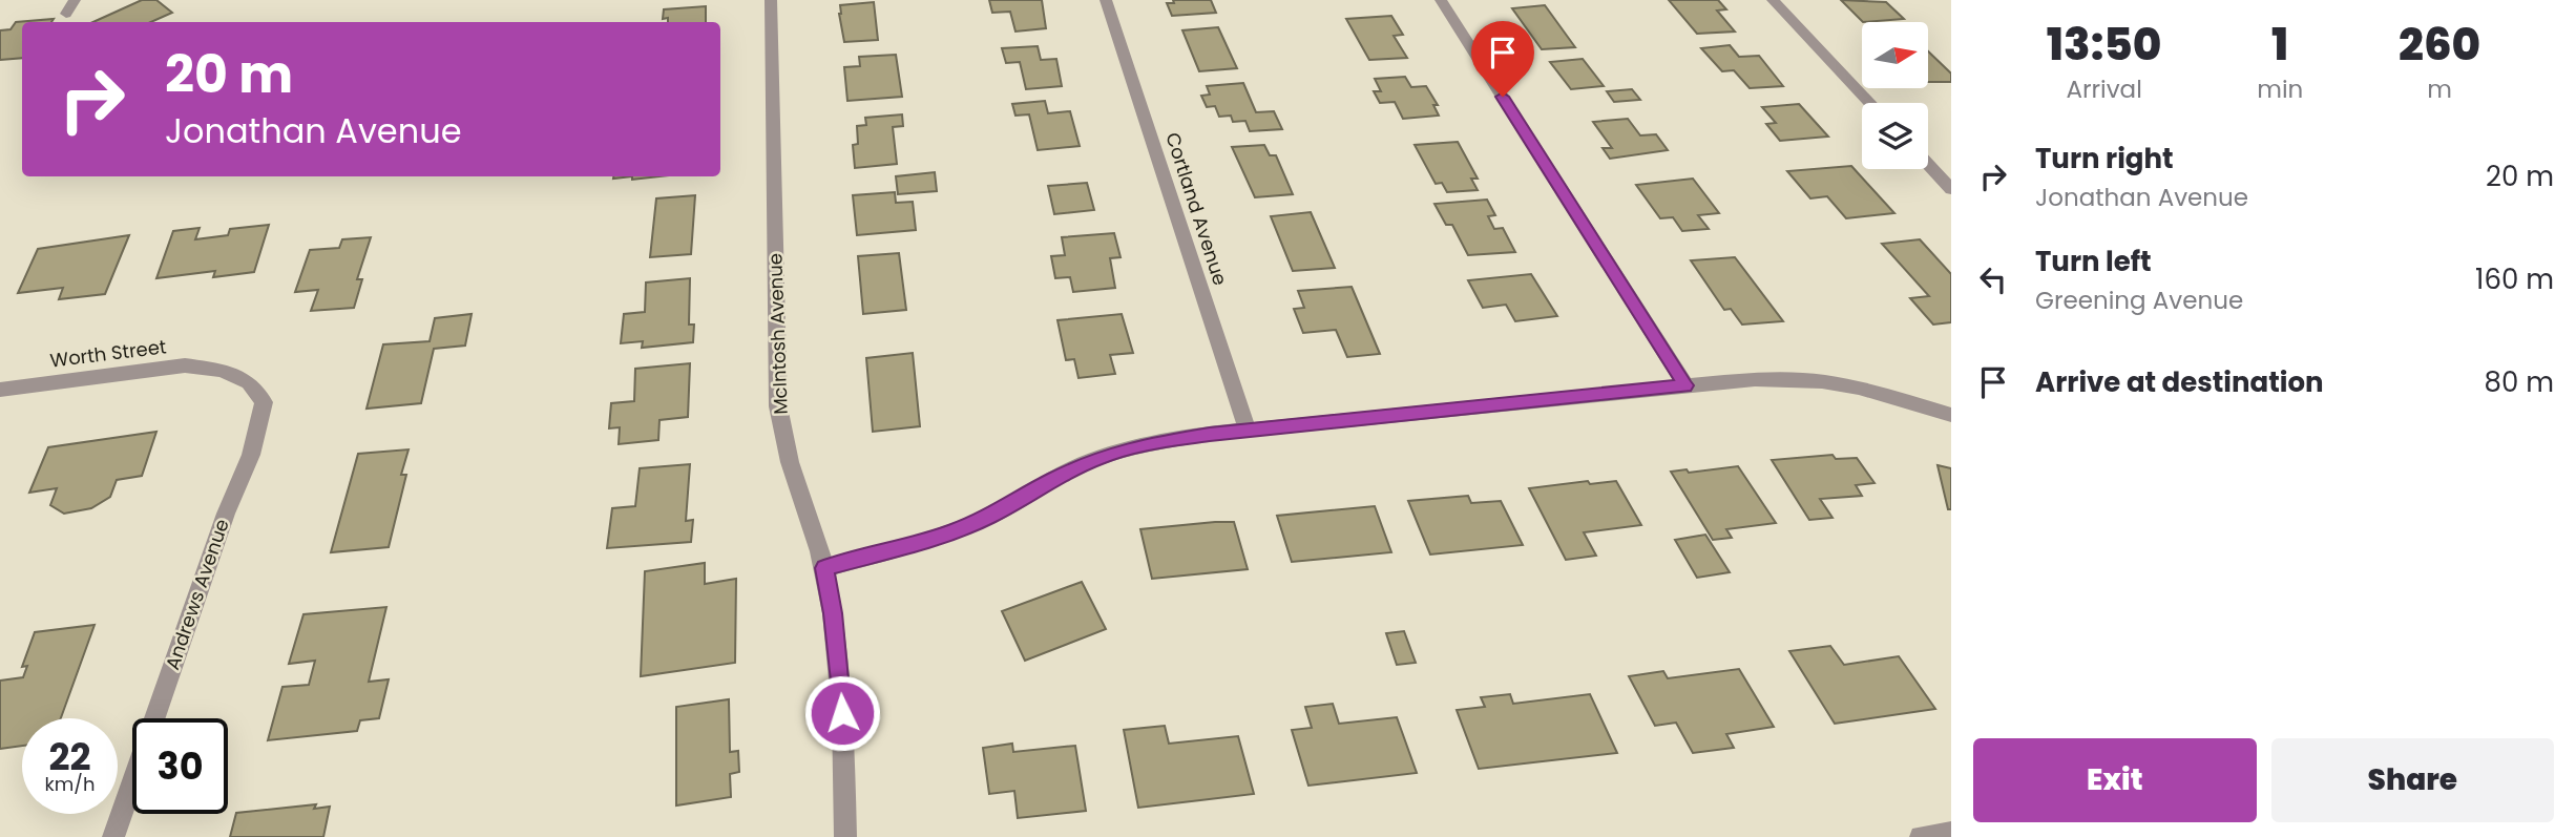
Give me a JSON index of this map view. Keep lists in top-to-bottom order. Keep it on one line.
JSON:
{"streets":{"street":["Cortland Avenue","McIntosh Avenue","Worth Street","Andrews Avenue"]},"crossings":[["Worth Street","Andrews Avenue"]],"north":"right","page":{"eta":["13:50","Arrival","1","min","260","m"],"turn":["20 m","Jonathan Avenue"],"list":[{"name":"Turn right","note":"Jonathan Avenue","value":"20 m"},{"name":"Turn left","note":"Greening Avenue","value":"160 m"},{"name":"Arrive at destination","value":"80 m"}],"speed":"22 km/h","limit":"30","buttons":["Exit","Share"]}}
